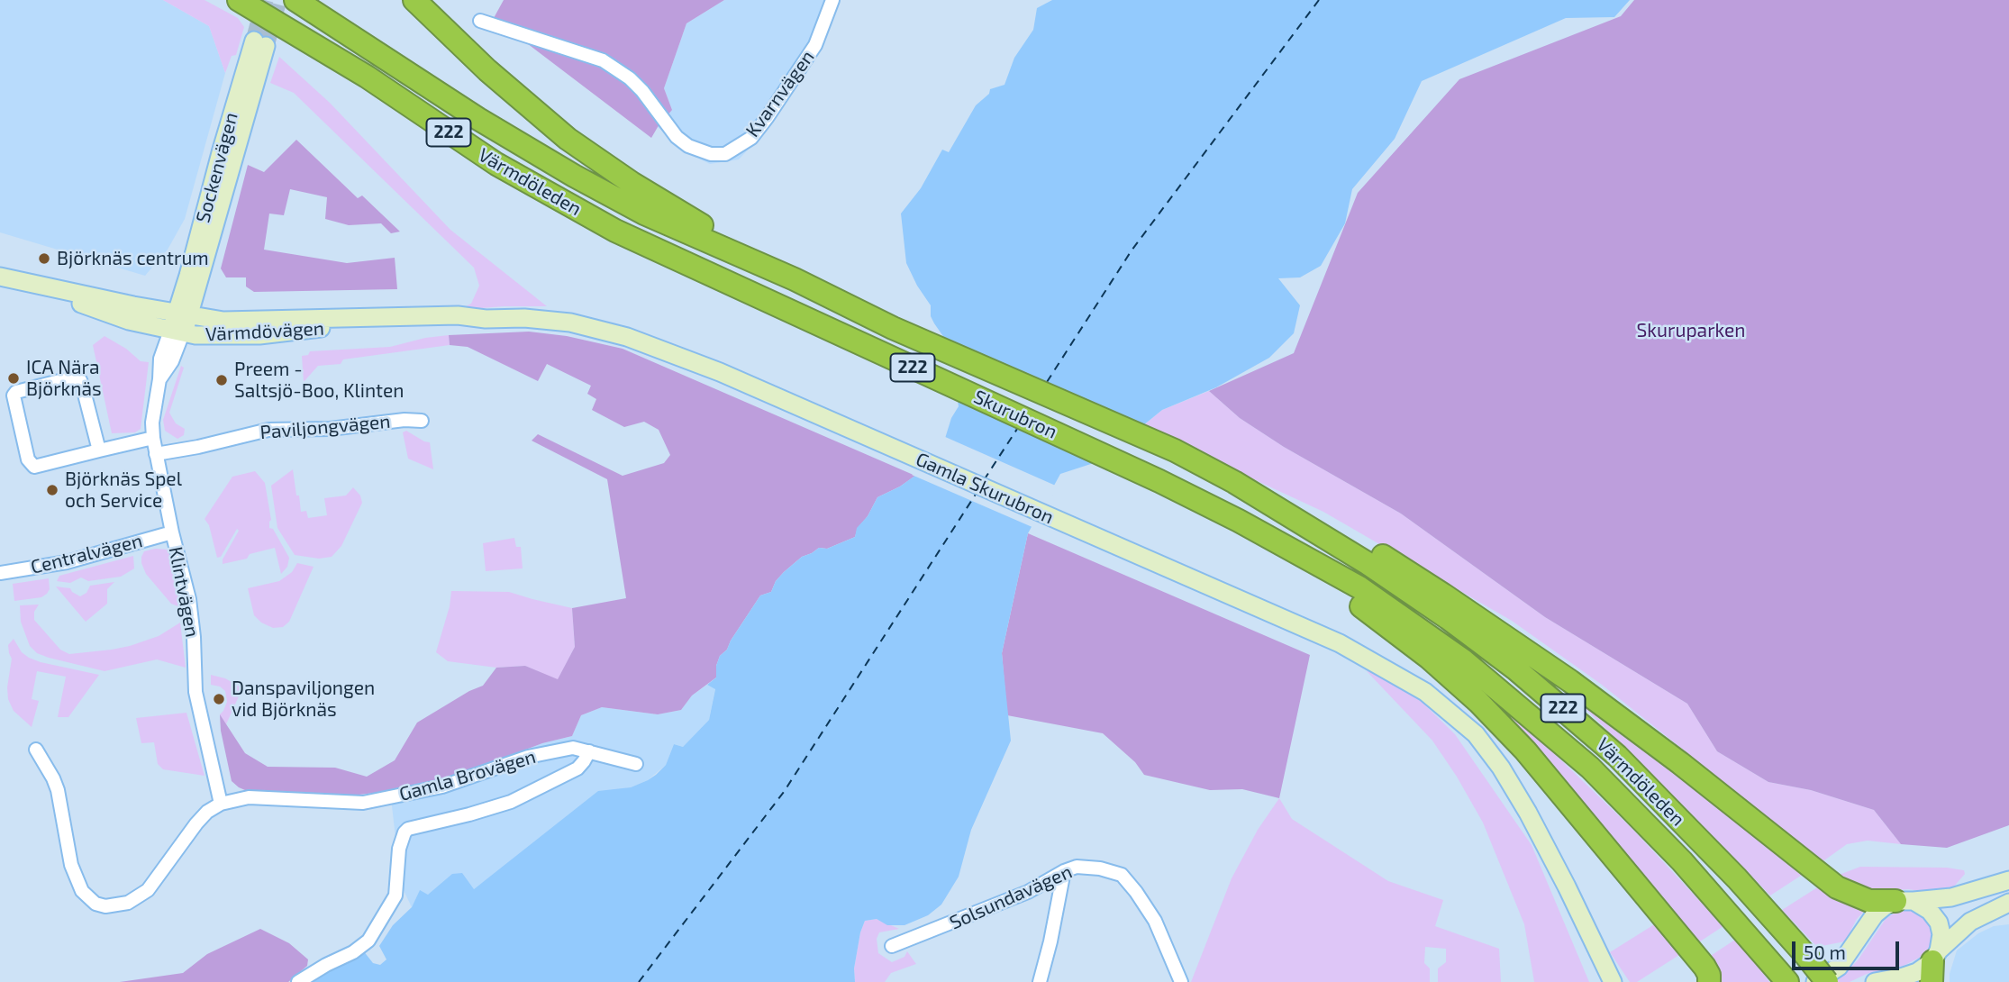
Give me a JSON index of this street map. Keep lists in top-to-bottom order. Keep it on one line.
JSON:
{"streets":{"highway":["222","Värmdöleden","Skurubron"],"main road":["Sockenvägen","Värmdövägen","Gamla Skurubron"],"street":["Kvarnvägen","Paviljongvägen","Centralvägen","Klintvägen","Gamla Brovägen","Solsundavägen"]},"crossings":[["Sockenvägen","Värmdövägen"],["Sockenvägen","Klintvägen"],["Värmdöleden","Skurubron"],["Värmdövägen","Gamla Skurubron"],["Värmdövägen","Klintvägen"],["Paviljongvägen","Klintvägen"],["Centralvägen","Klintvägen"],["Klintvägen","Gamla Brovägen"]],"parks":["Skuruparken"],"places":["Björknäs centrum","ICA Nära Björknäs","Preem - Saltsjö-Boo, Klinten","Björknäs Spel och Service","Danspaviljongen vid Björknäs"],"scale_bar":"50 m"}
